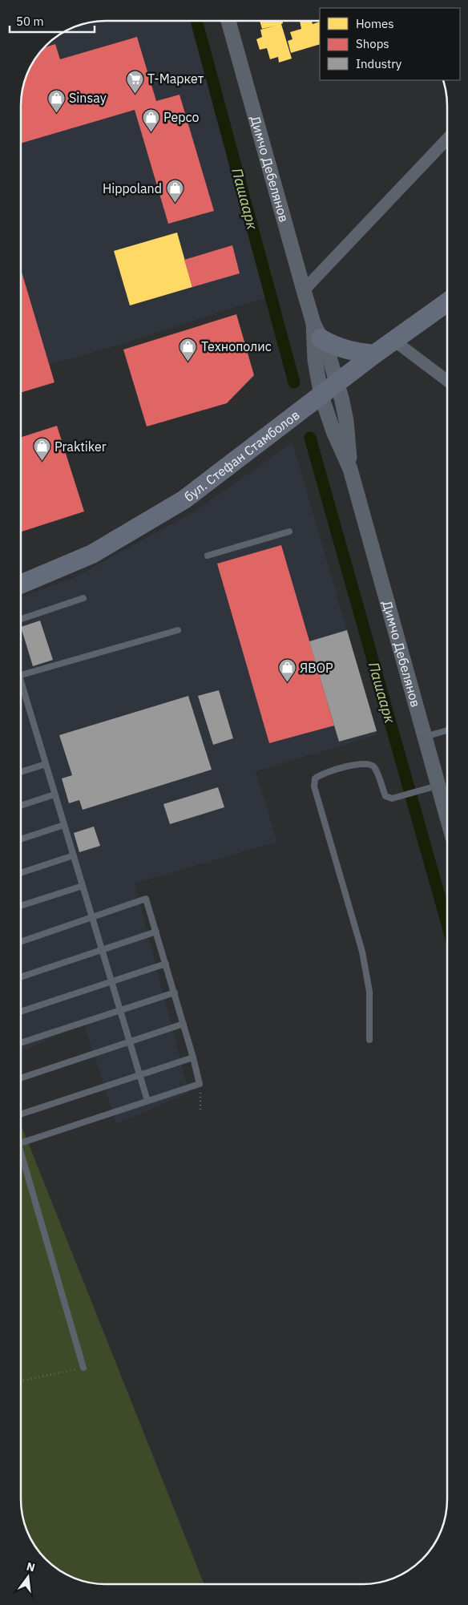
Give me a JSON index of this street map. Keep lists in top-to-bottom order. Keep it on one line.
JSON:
{"streets":{"main road":["бул. Стефан Стамболов"],"street":["Димчо Дебелянов"]},"crossings":[["Димчо Дебелянов","бул. Стефан Стамболов"]],"water":["Пашаарк"],"places":{"supermarket":["Т-Маркет"],"shop":["Sinsay","Pepco","Hippoland","Технополис","Praktiker","ЯВОР"]},"legend":["Homes","Shops","Industry"],"scale_bar":"50 m","north":"top"}
